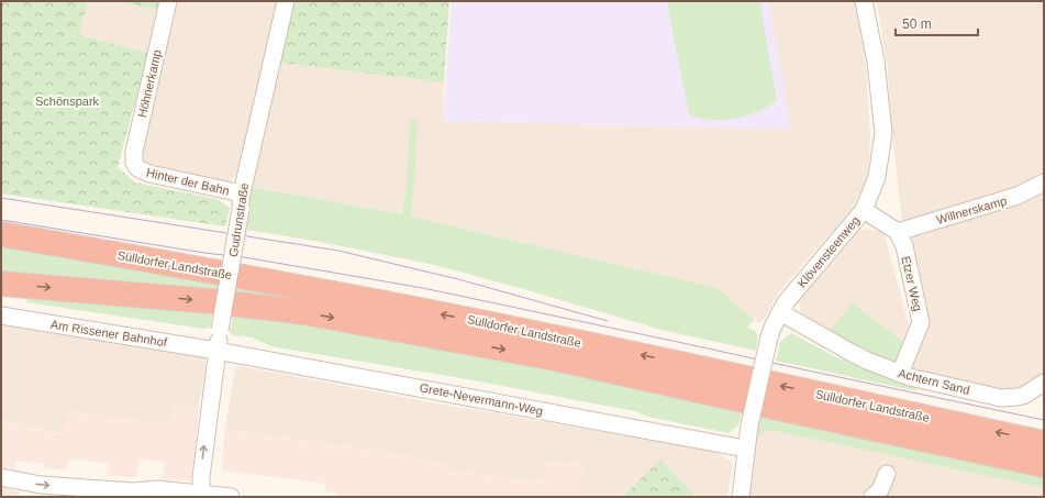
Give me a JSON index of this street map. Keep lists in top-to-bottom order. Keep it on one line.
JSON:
{"streets":{"highway":["Sülldorfer Landstraße"],"street":["Höhnerkamp","Hinter der Bahn","Willnerskamp","Gudrunstraße","Klövensteenweg","Etzer Weg","Am Rissener Bahnhof","Achtern Sand","Grete-Nevermann-Weg"]},"crossings":[["Höhnerkamp","Hinter der Bahn"],["Hinter der Bahn","Gudrunstraße"],["Willnerskamp","Etzer Weg"],["Gudrunstraße","Am Rissener Bahnhof"],["Gudrunstraße","Grete-Nevermann-Weg"],["Klövensteenweg","Achtern Sand"],["Klövensteenweg","Grete-Nevermann-Weg"],["Etzer Weg","Achtern Sand"],["Am Rissener Bahnhof","Grete-Nevermann-Weg"]],"parks":["Schönspark"],"scale_bar":"50 m"}
